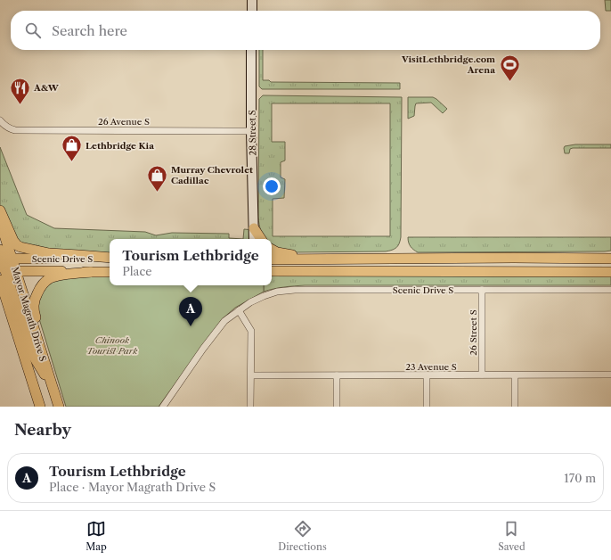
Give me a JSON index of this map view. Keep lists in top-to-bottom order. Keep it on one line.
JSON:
{"streets":{"main road":["Scenic Drive S","Mayor Magrath Drive S"],"street":["26 Avenue S","28 Street S","26 Street S","23 Avenue S"]},"crossings":[["26 Avenue S","28 Street S"],["Scenic Drive S","Mayor Magrath Drive S"],["Scenic Drive S","26 Street S"],["26 Street S","23 Avenue S"]],"parks":["Chinook Tourist Park"],"places":{"sports":["VisitLethbridge.com Arena"],"restaurant":["A&W"],"shop":["Lethbridge Kia","Murray Chevrolet Cadillac"]},"page":{"search":"Search here","popup":["Tourism Lethbridge","Place"],"pins":"A","heading":"Nearby","list":[{"mark":"A","name":"Tourism Lethbridge","note":"Place · Mayor Magrath Drive S","value":"170 m"}],"nav":["Map","Directions","Saved"]}}
